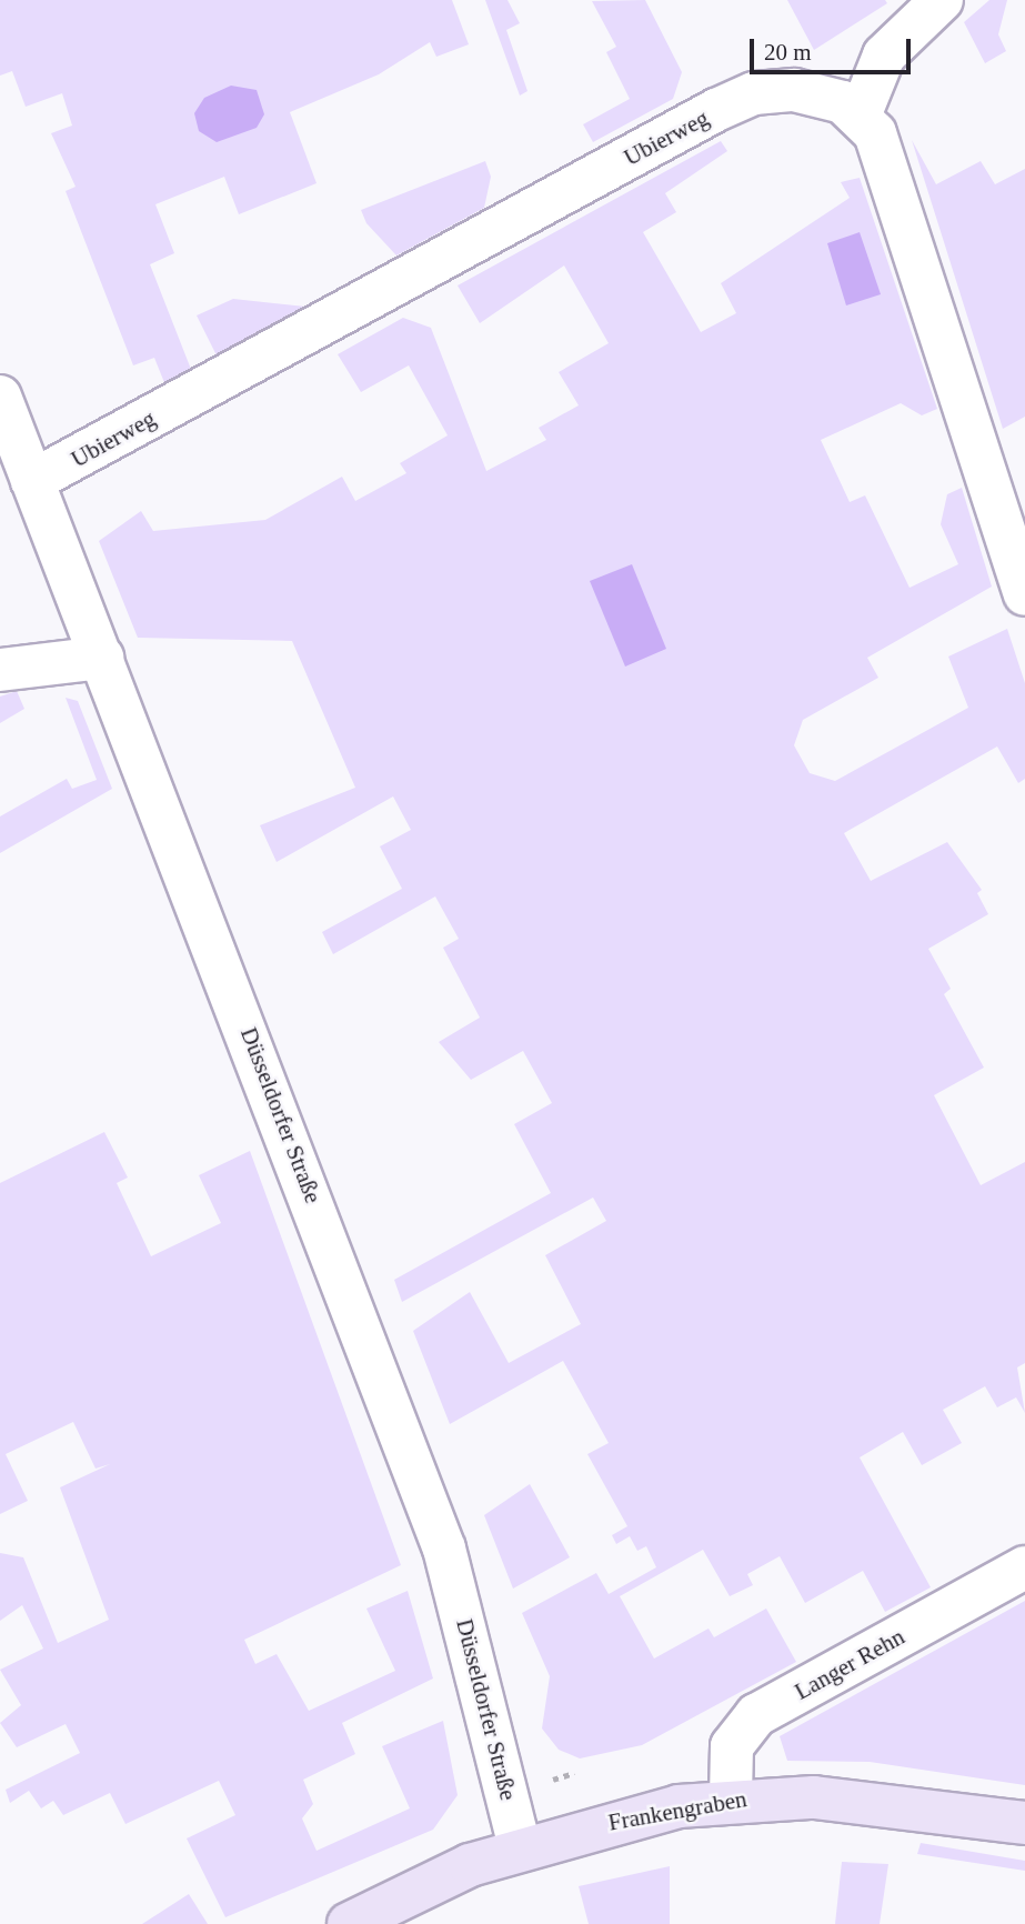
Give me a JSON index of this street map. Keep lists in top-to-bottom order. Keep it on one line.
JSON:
{"streets":{"street":["Ubierweg","Düsseldorfer Straße","Langer Rehn","Frankengraben"]},"crossings":[["Ubierweg","Düsseldorfer Straße"],["Düsseldorfer Straße","Frankengraben"],["Langer Rehn","Frankengraben"]],"scale_bar":"20 m"}
